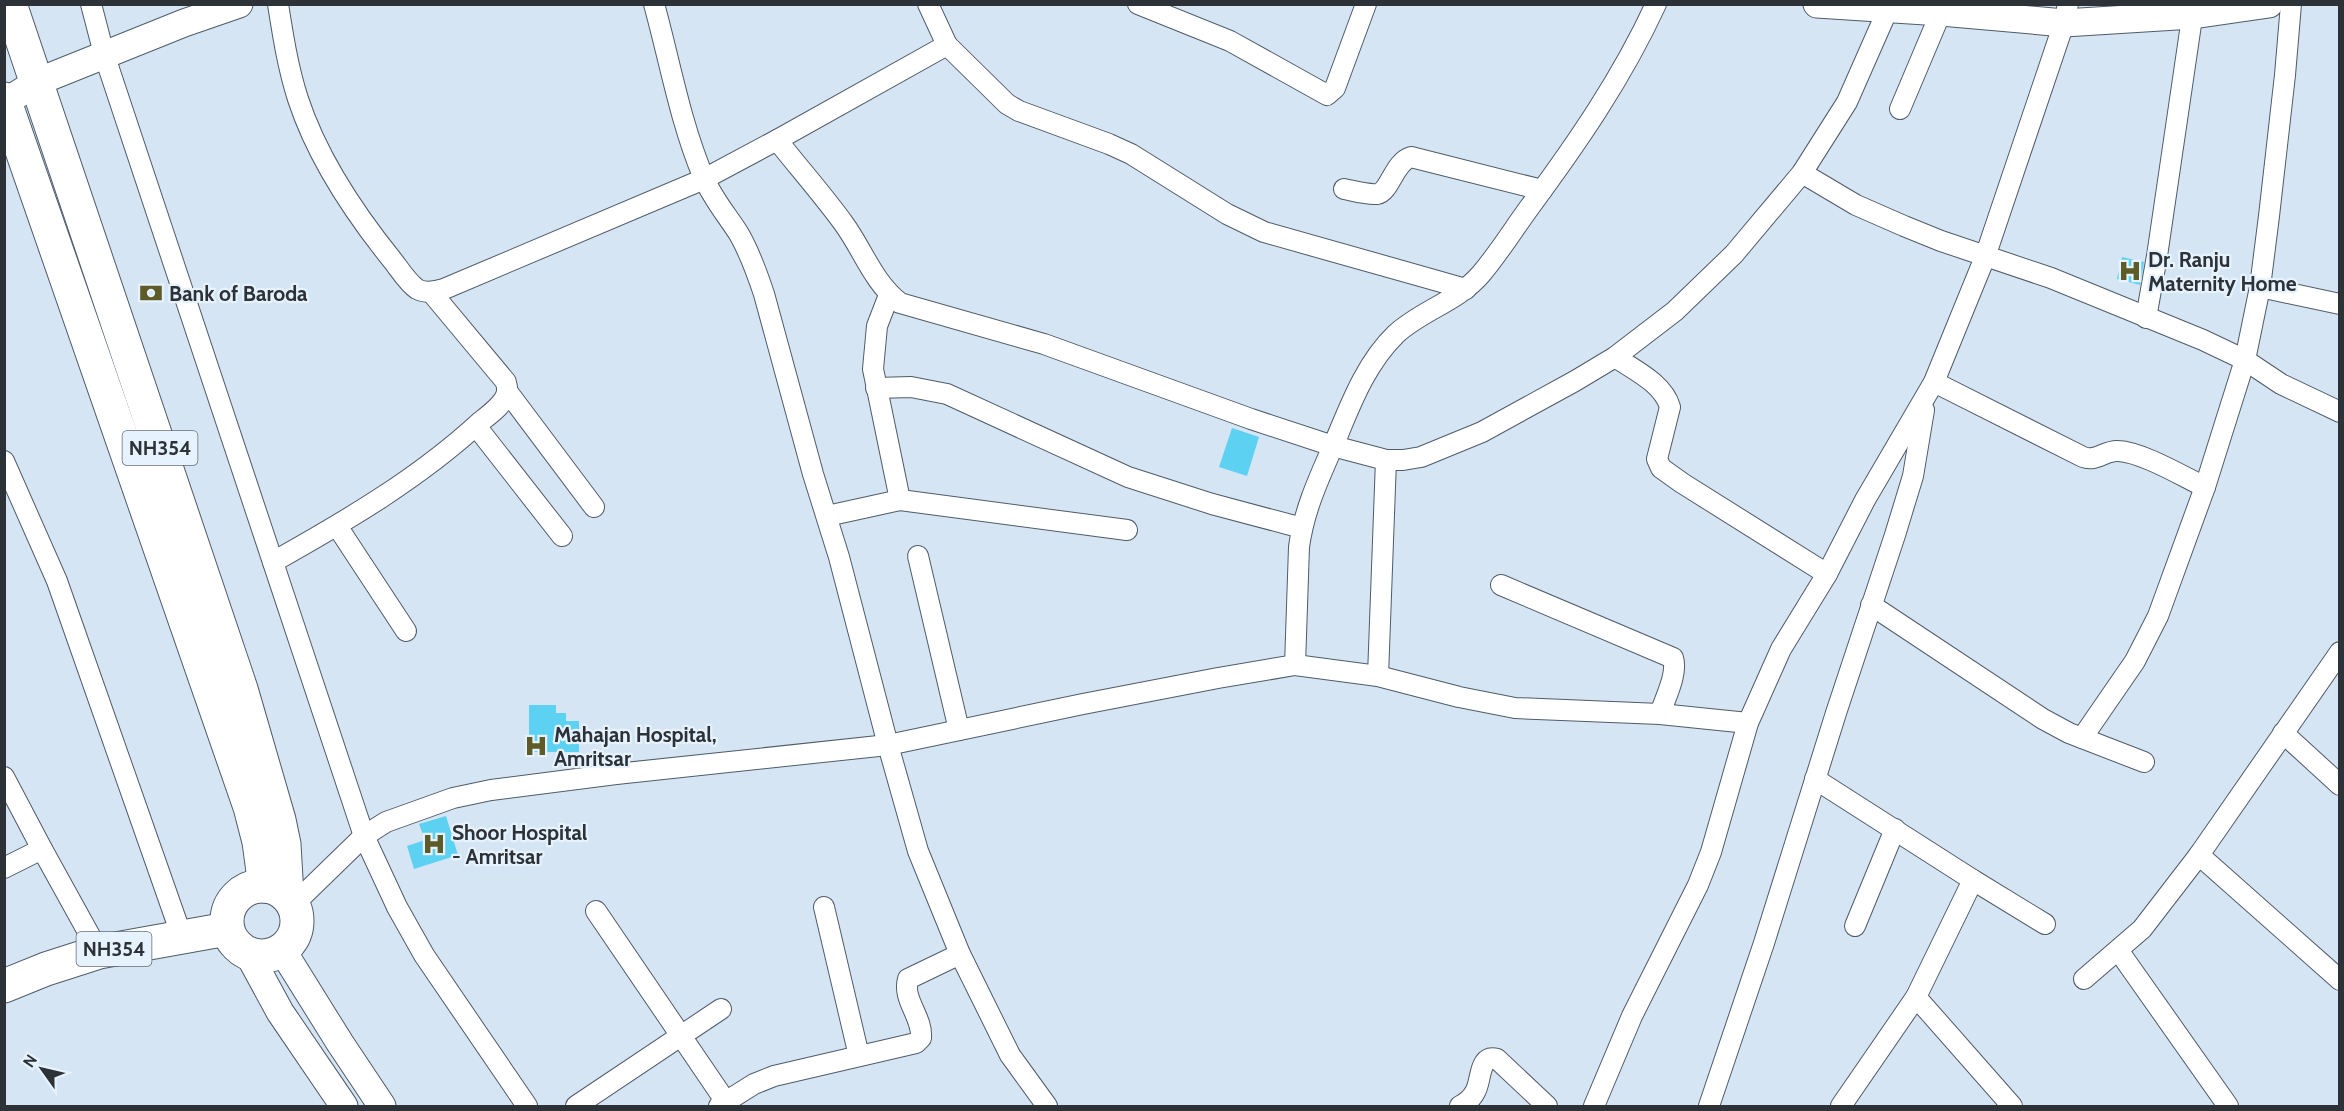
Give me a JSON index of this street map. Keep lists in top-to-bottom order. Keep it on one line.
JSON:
{"streets":{"highway":["NH354"]},"places":{"hospital":["Dr. Ranju Maternity Home","Mahajan Hospital, Amritsar","Shoor Hospital - Amritsar"],"bank":["Bank of Baroda"]},"north":"top left"}
